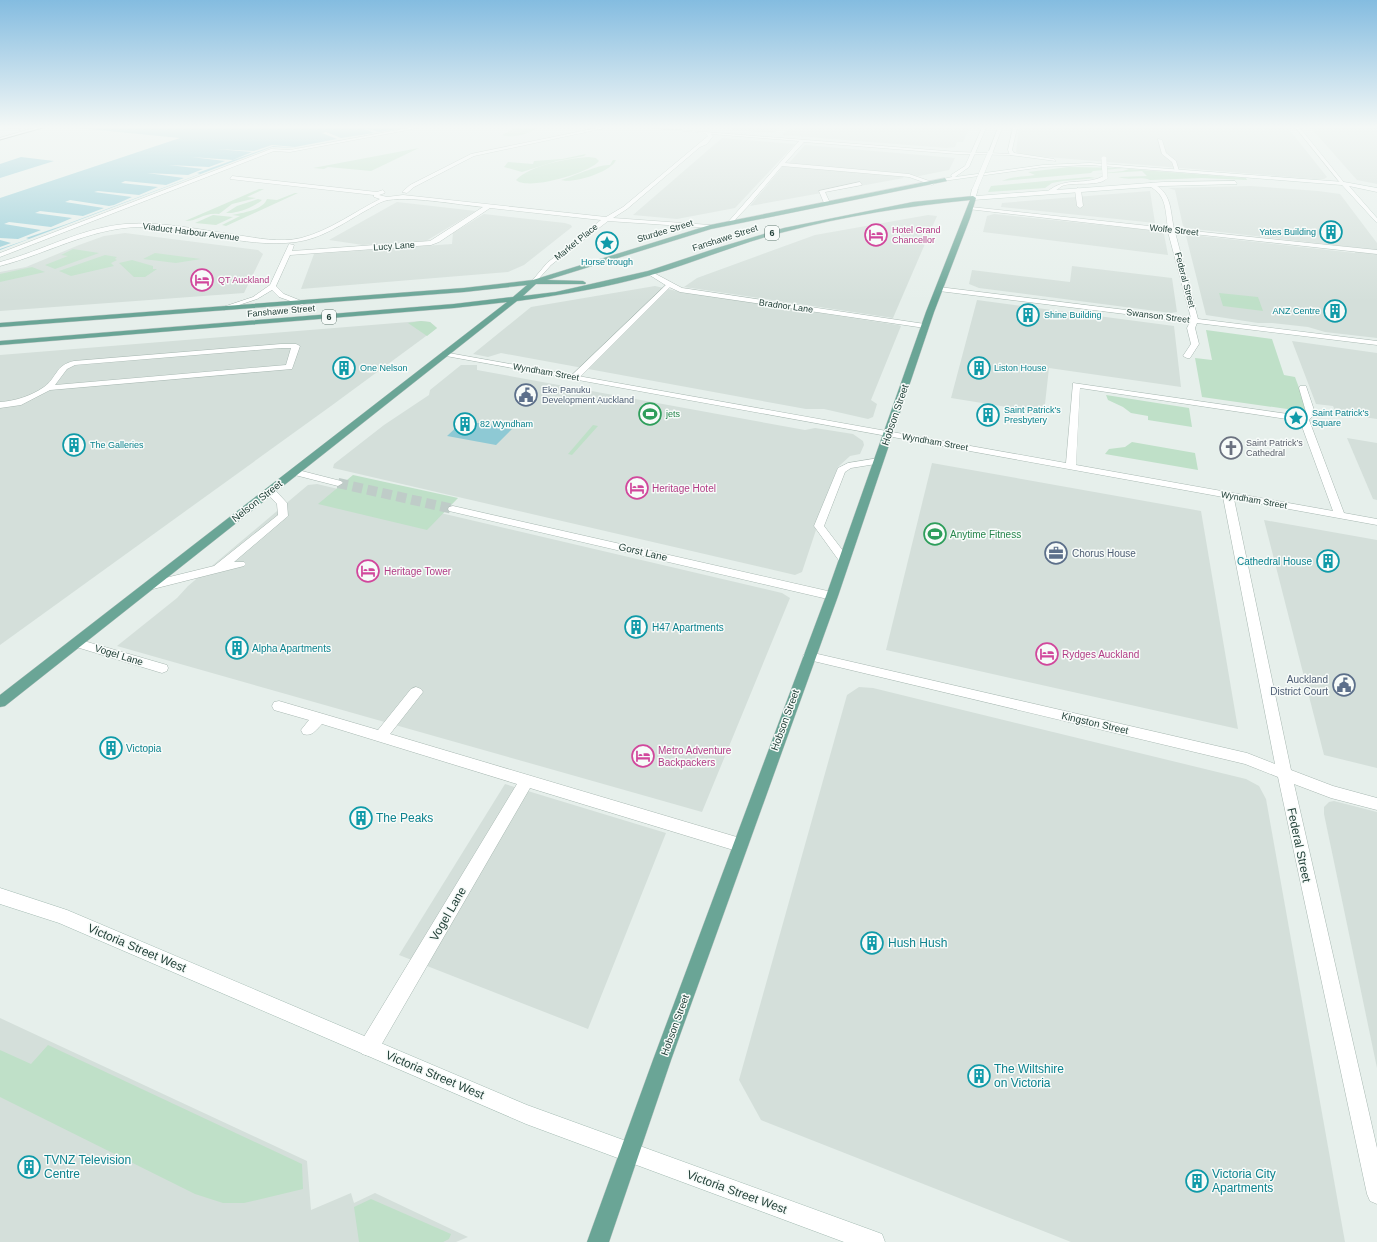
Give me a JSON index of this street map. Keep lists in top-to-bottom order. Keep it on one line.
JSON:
{"streets":{"main road":["Sturdee Street","6","Fanshawe Street","Hobson Street","Nelson Street"],"street":["Wolfe Street","Viaduct Harbour Avenue","Market Place","Lucy Lane","Federal Street","Bradnor Lane","Swanson Street","Wyndham Street","Gorst Lane","Vogel Lane","Kingston Street","Victoria Street West"]},"crossings":[["Wolfe Street","Federal Street"],["Wolfe Street","Hobson Street"],["Sturdee Street","Fanshawe Street"],["Sturdee Street","Market Place"],["Sturdee Street","Nelson Street"],["Fanshawe Street","Market Place"],["Fanshawe Street","Bradnor Lane"],["Fanshawe Street","Hobson Street"],["Fanshawe Street","Nelson Street"],["Market Place","Nelson Street"],["Federal Street","Swanson Street"],["Federal Street","Wyndham Street"],["Federal Street","Kingston Street"],["Bradnor Lane","Hobson Street"],["Swanson Street","Hobson Street"],["Wyndham Street","Hobson Street"],["Wyndham Street","Nelson Street"],["Hobson Street","Gorst Lane"],["Hobson Street","Kingston Street"],["Hobson Street","Victoria Street West"],["Nelson Street","Vogel Lane"],["Vogel Lane","Victoria Street West"]],"places":{"building":["Yates Building","ANZ Centre","Shine Building","One Nelson","Liston House","Saint Patrick's Presbytery","82 Wyndham","The Galleries","Cathedral House","H47 Apartments","Alpha Apartments","Victopia","The Peaks","Hush Hush","The Wiltshire on Victoria","TVNZ Television Centre","Victoria City Apartments"],"hotel":["Hotel Grand Chancellor","QT Auckland","Heritage Hotel","Heritage Tower","Rydges Auckland","Metro Adventure Backpackers"],"place":["Horse trough","Saint Patrick's Square"],"public building":["Eke Panuku Development Auckland","Auckland District Court"],"sports":["jets","Anytime Fitness"],"church":["Saint Patrick’s Cathedral"],"office":["Chorus House"]}}
